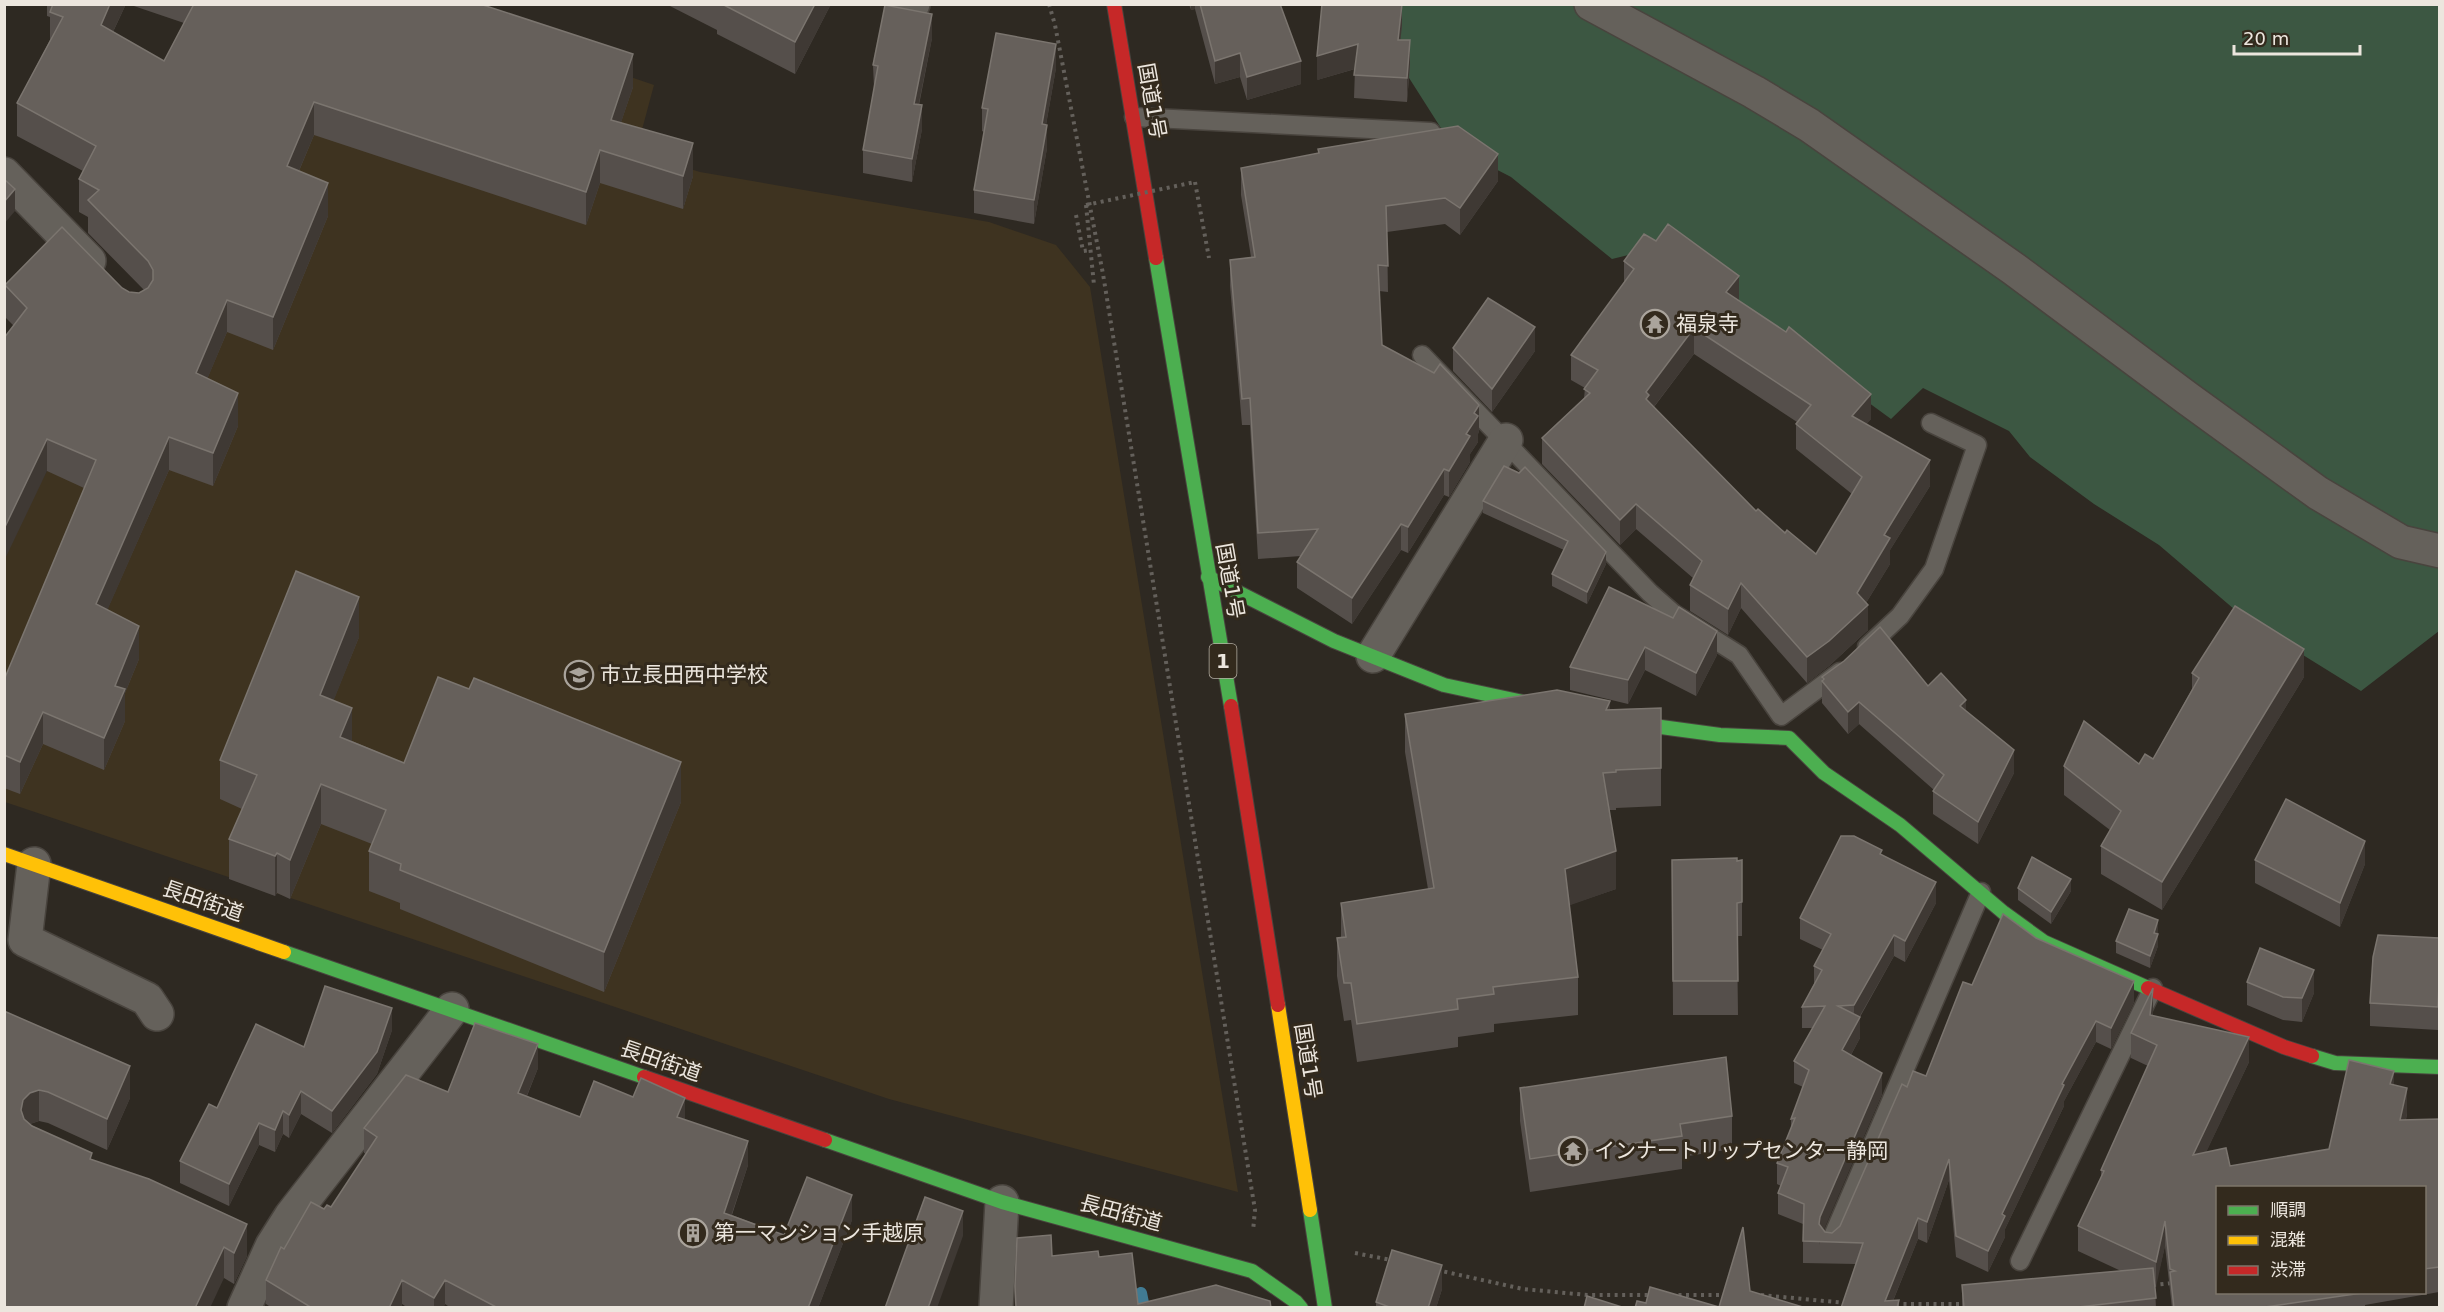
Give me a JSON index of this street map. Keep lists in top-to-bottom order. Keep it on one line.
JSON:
{"streets":{"main road":["国道1号","1","長田街道"]},"places":{"temple":["福泉寺","インナートリップセンター静岡"],"school or university":["市立長田西中学校"],"building":["第一マンション手越原"]},"legend":["順調","混雑","渋滞"],"scale_bar":"20 m"}
